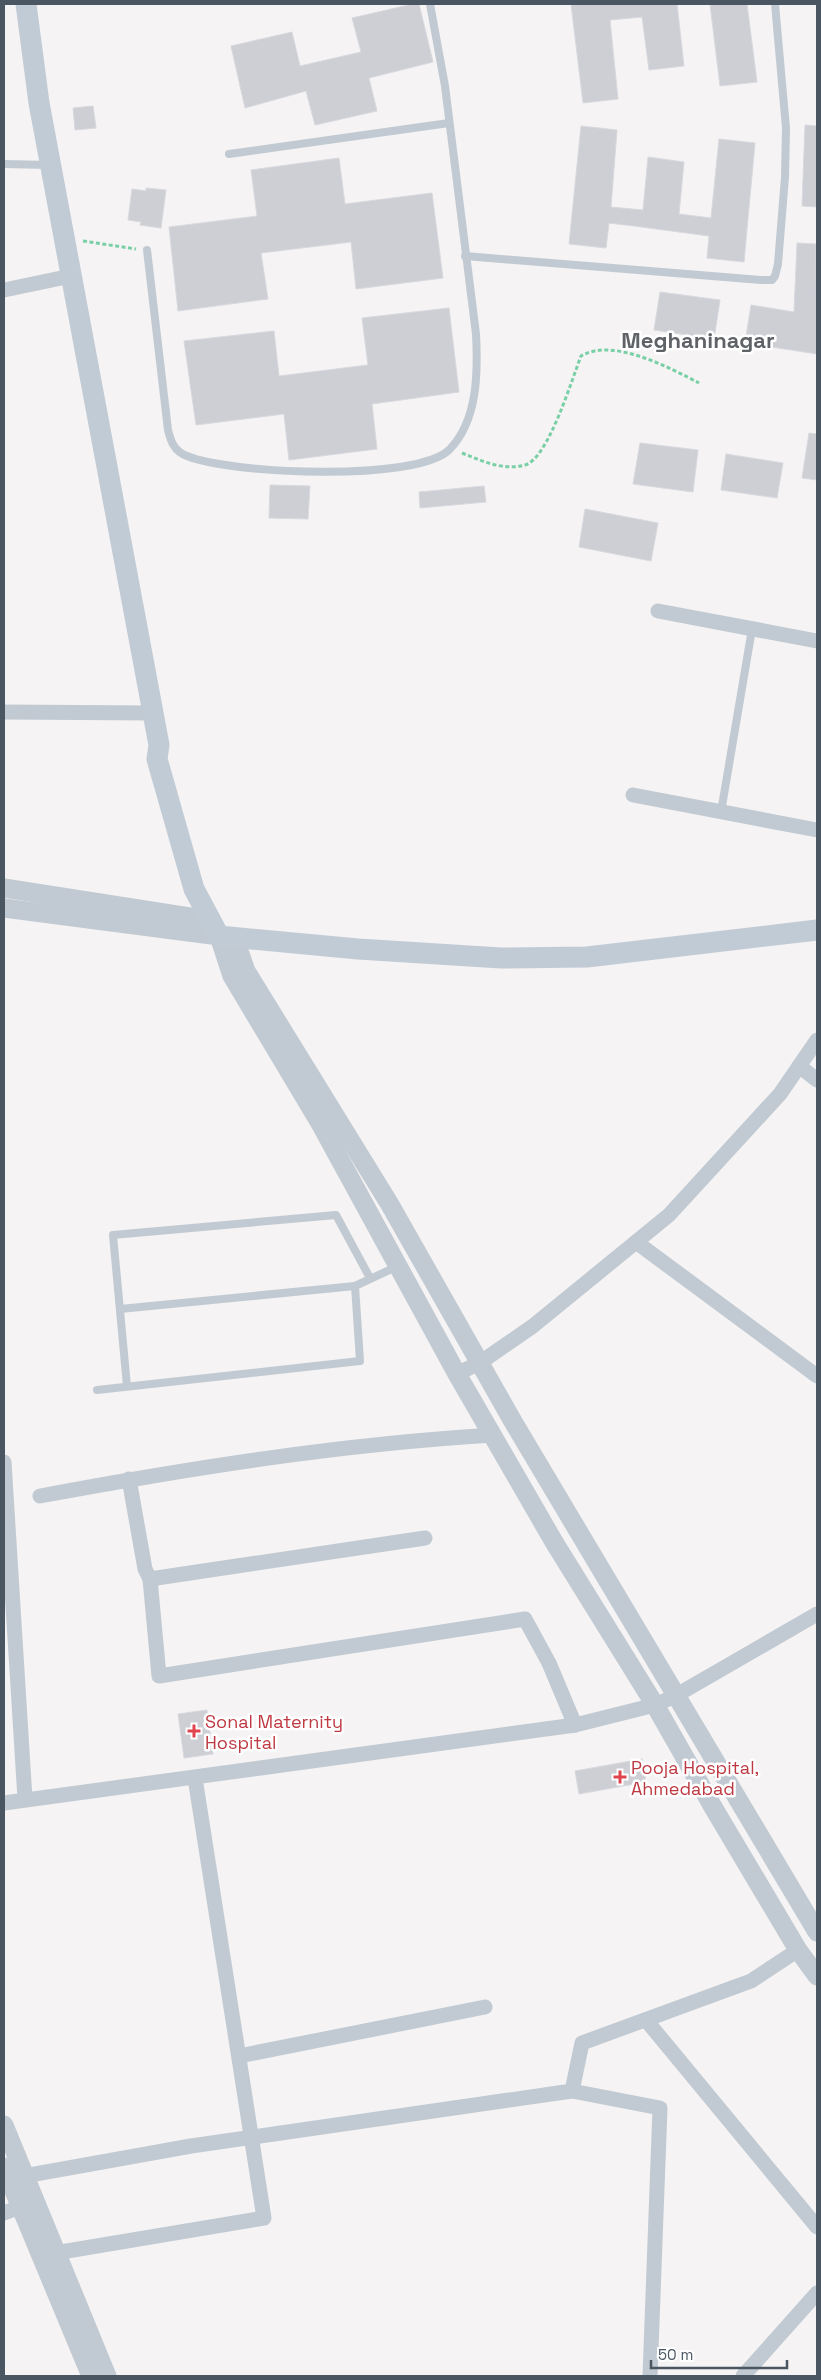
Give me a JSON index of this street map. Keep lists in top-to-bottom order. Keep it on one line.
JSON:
{"districts":["Meghaninagar"],"places":{"health":["Sonal Maternity Hospital","Pooja Hospital, Ahmedabad"]},"scale_bar":"50 m"}
